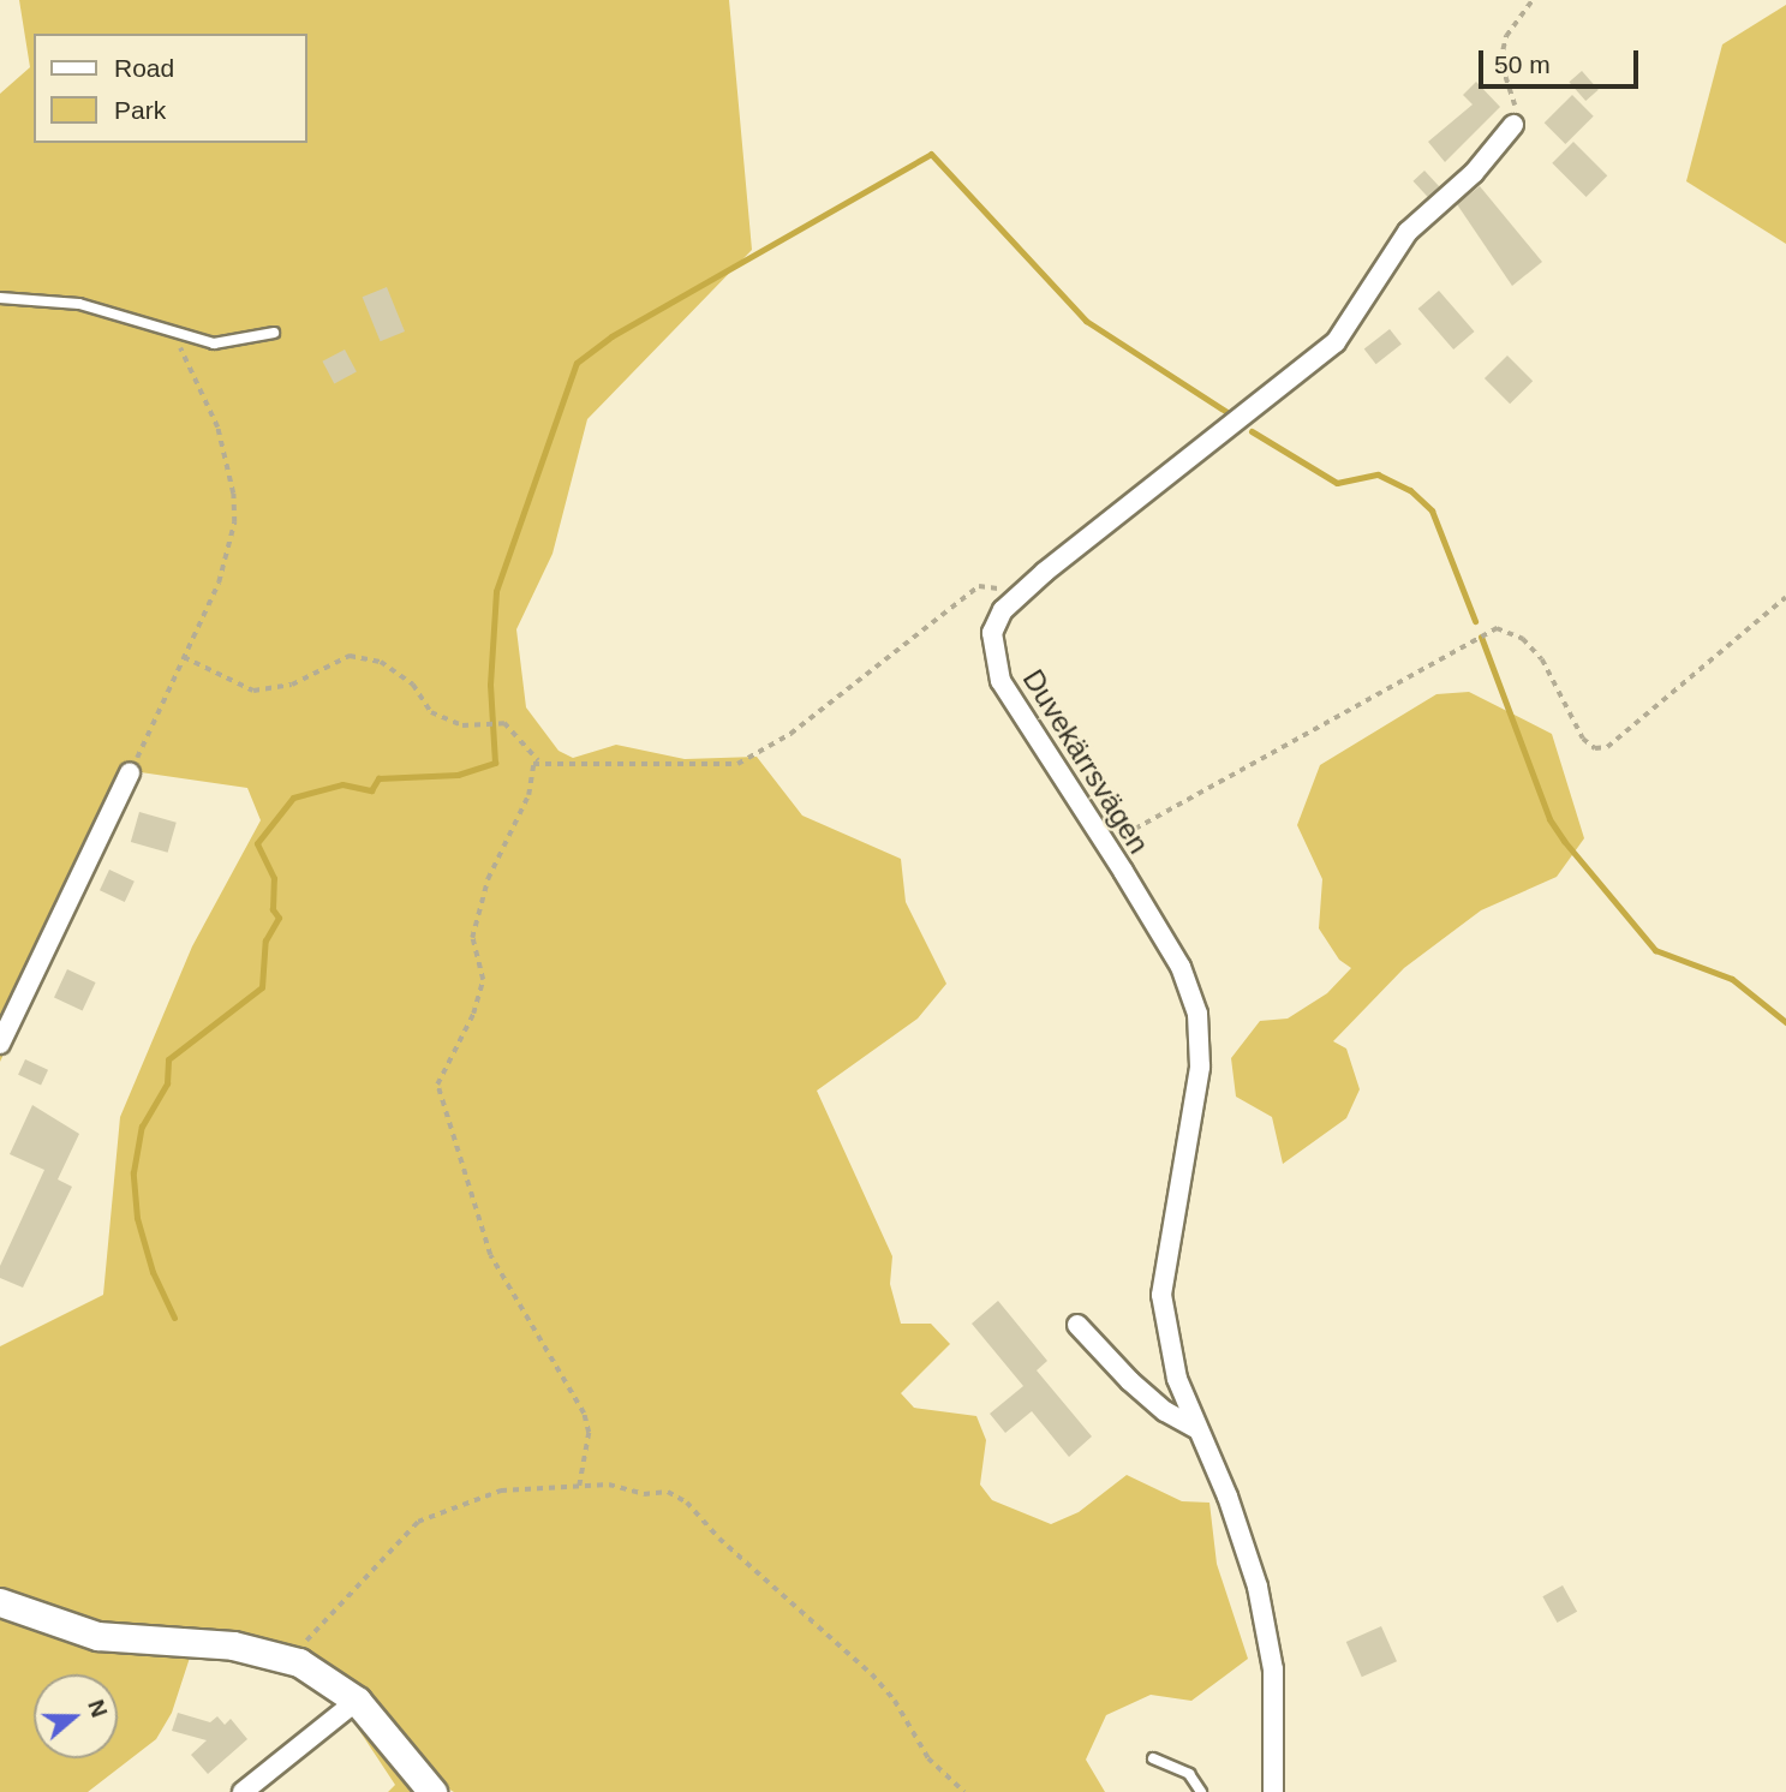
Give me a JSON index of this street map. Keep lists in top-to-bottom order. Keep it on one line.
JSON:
{"streets":{"street":["Duvekärrsvägen"]},"legend":["Road","Park"],"scale_bar":"50 m","north":"right"}
